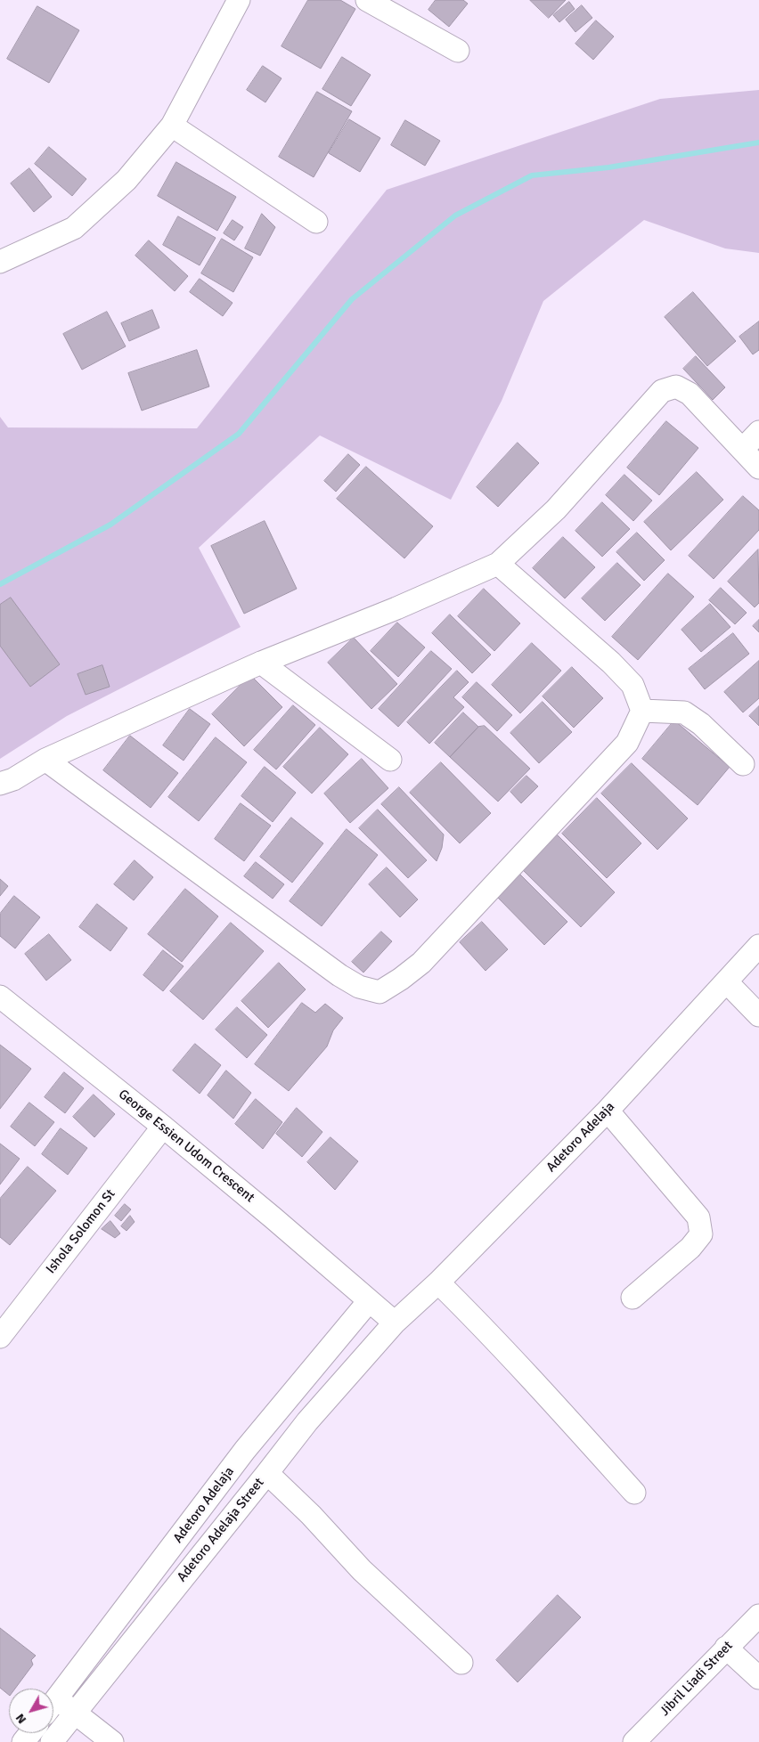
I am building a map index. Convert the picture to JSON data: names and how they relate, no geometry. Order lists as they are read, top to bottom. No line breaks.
{"streets":{"street":["Adetoro Adelaja","George Essien Udom Crescent","Ishola Solomon St","Adetoro Adelaja Street","Jibril Liadi Street"]},"crossings":[["Adetoro Adelaja","George Essien Udom Crescent"],["Adetoro Adelaja","Adetoro Adelaja Street"],["George Essien Udom Crescent","Ishola Solomon St"],["George Essien Udom Crescent","Adetoro Adelaja Street"]],"north":"bottom left"}
